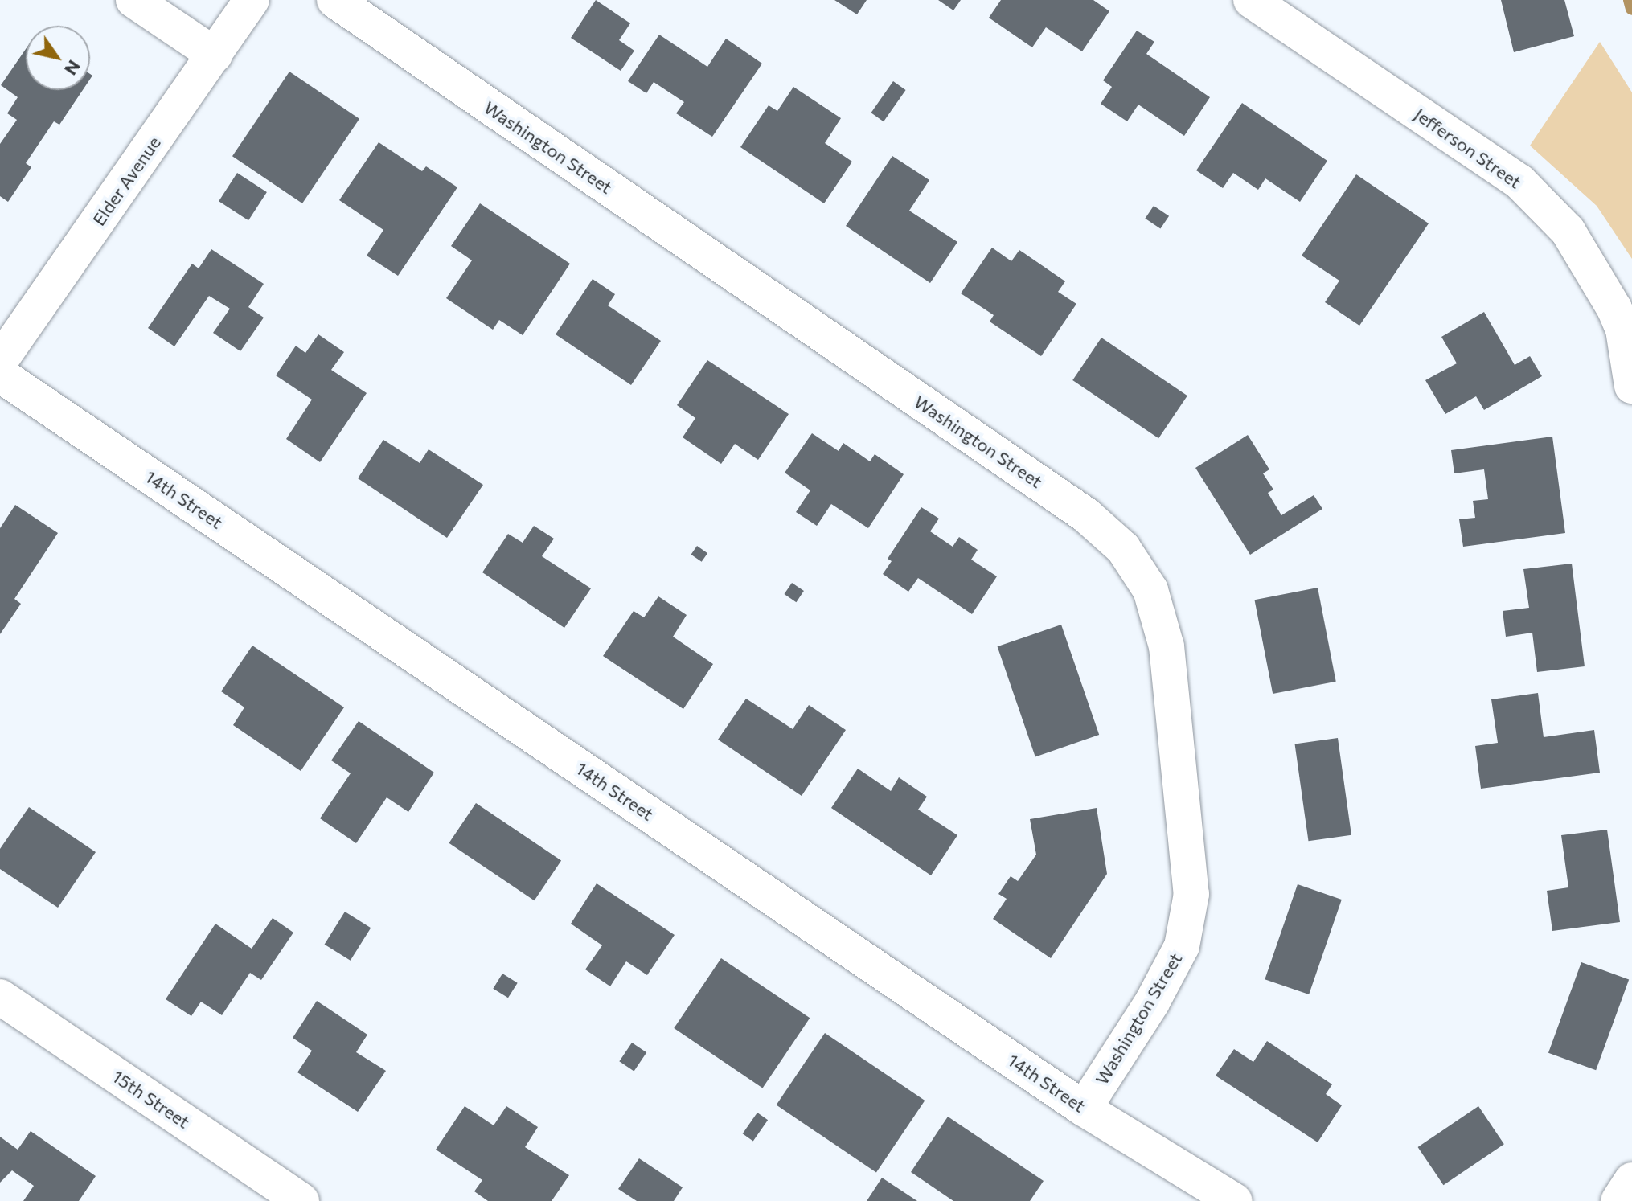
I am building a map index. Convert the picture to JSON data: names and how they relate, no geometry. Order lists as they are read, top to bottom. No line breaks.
{"streets":{"street":["Washington Street","Jefferson Street","Elder Avenue","14th Street","15th Street"]},"crossings":[["Washington Street","14th Street"]],"north":"bottom right"}
